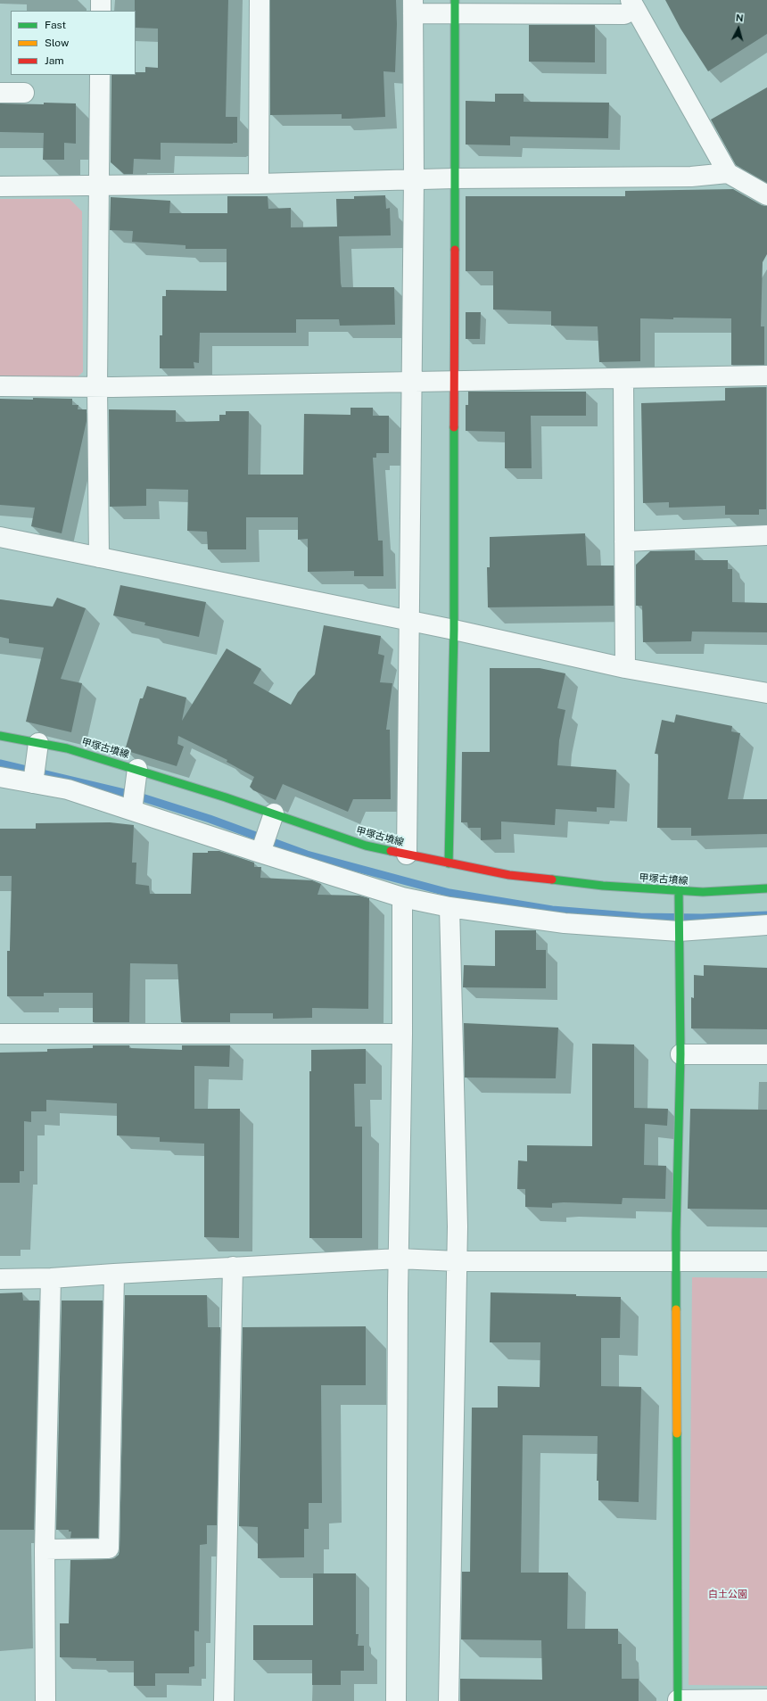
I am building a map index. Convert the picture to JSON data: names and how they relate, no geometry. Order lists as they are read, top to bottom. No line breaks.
{"streets":{"street":["甲塚古墳線"]},"parks":["白土公園"],"legend":["Fast","Slow","Jam"],"north":"top"}
